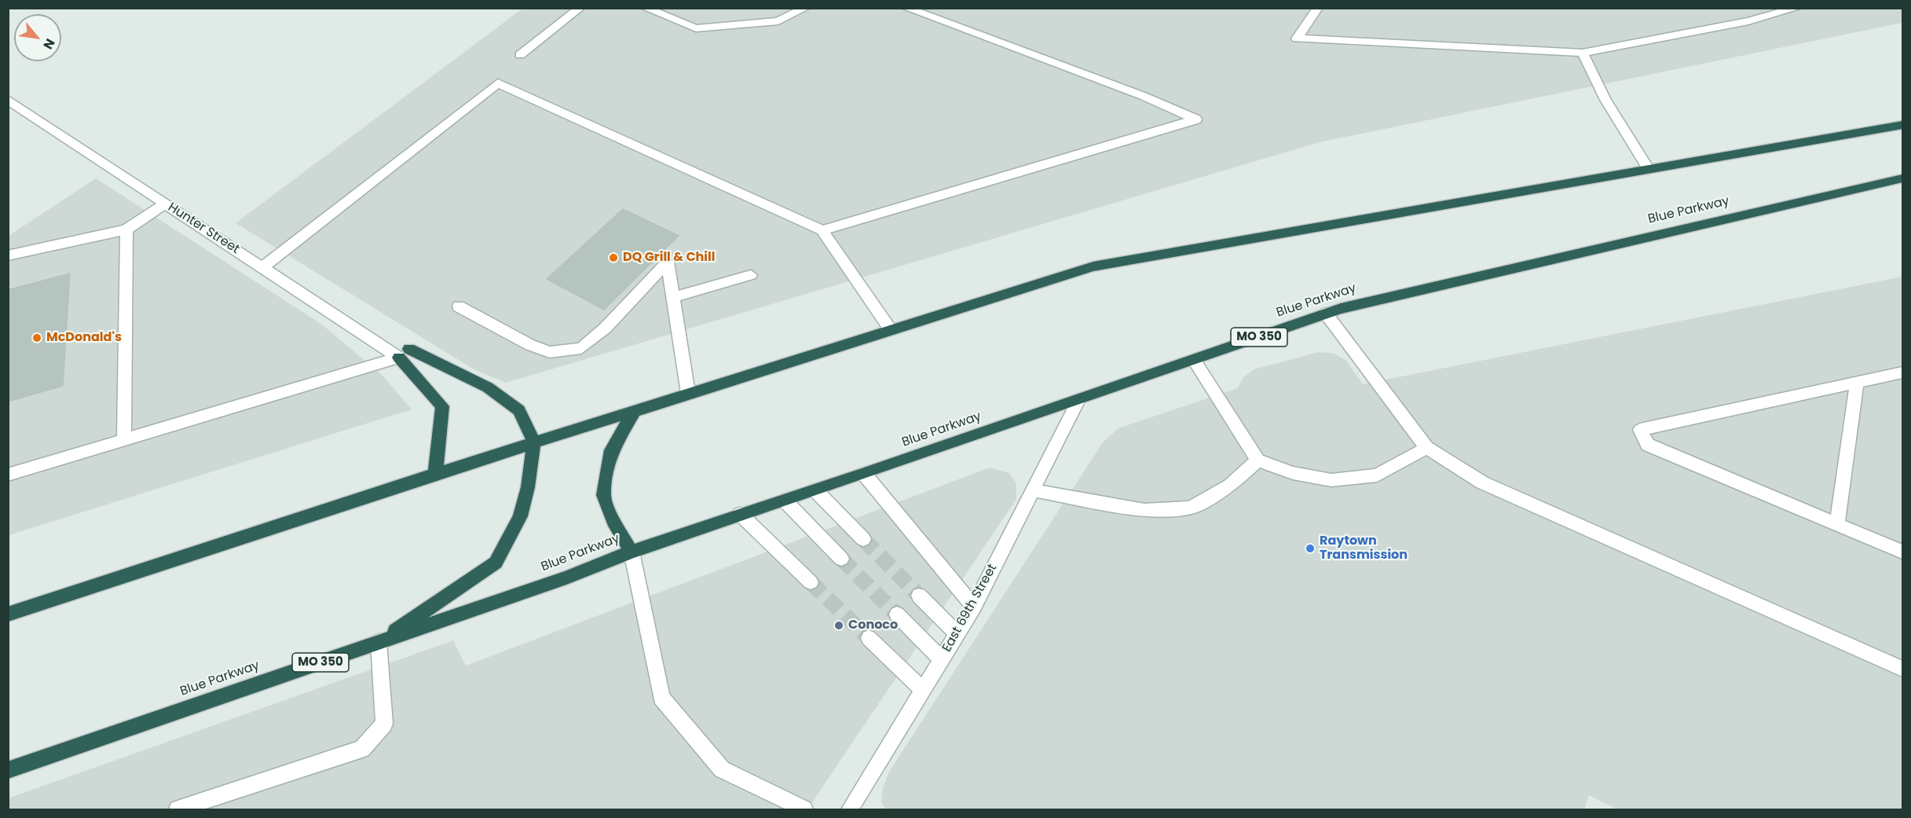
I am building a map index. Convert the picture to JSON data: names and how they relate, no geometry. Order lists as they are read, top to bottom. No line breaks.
{"streets":{"highway":["Blue Parkway","MO 350"],"street":["Hunter Street","East 69th Street"]},"crossings":[["Blue Parkway","East 69th Street"]],"places":["DQ Grill & Chill","McDonald's","Raytown Transmission","Conoco"],"north":"bottom right"}
